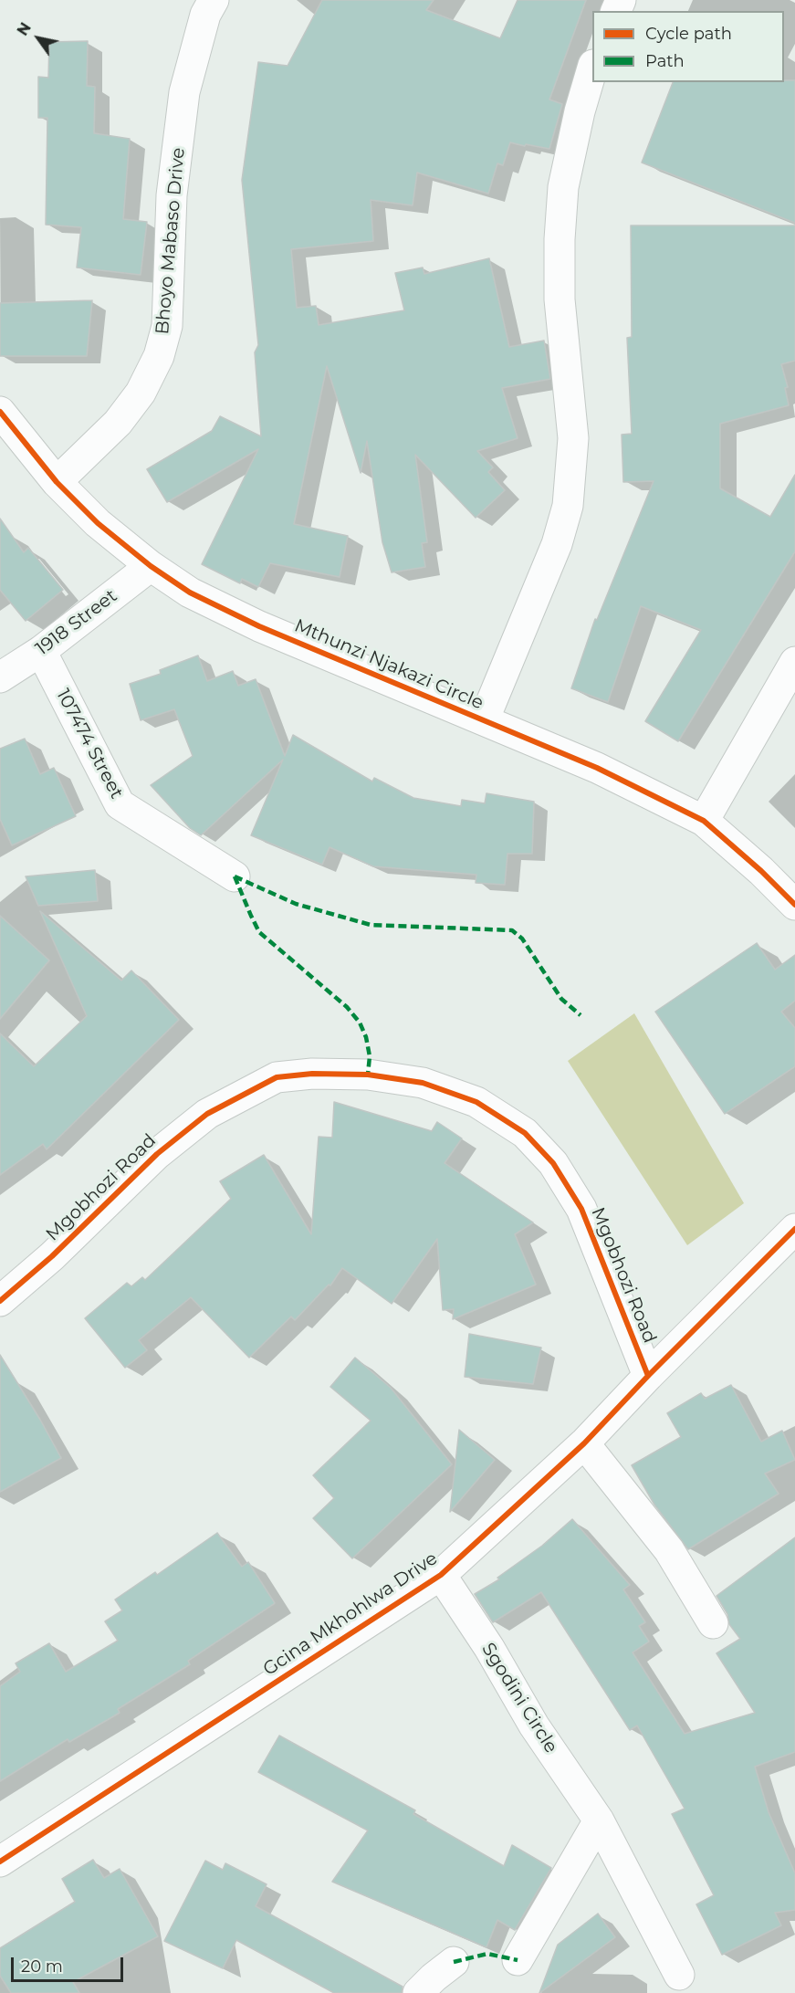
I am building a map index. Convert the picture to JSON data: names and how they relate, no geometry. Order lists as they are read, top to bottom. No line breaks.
{"streets":{"street":["Bhoyo Mabaso Drive","1918 Street","Mthunzi Njakazi Circle","107474 Street","Mgobhozi Road","Gcina Mkhohlwa Drive","Sgodini Circle"]},"crossings":[["Bhoyo Mabaso Drive","Mthunzi Njakazi Circle"],["1918 Street","Mthunzi Njakazi Circle"],["1918 Street","107474 Street"],["Mgobhozi Road","Gcina Mkhohlwa Drive"],["Gcina Mkhohlwa Drive","Sgodini Circle"]],"legend":["Cycle path","Path"],"scale_bar":"20 m","north":"top left"}
